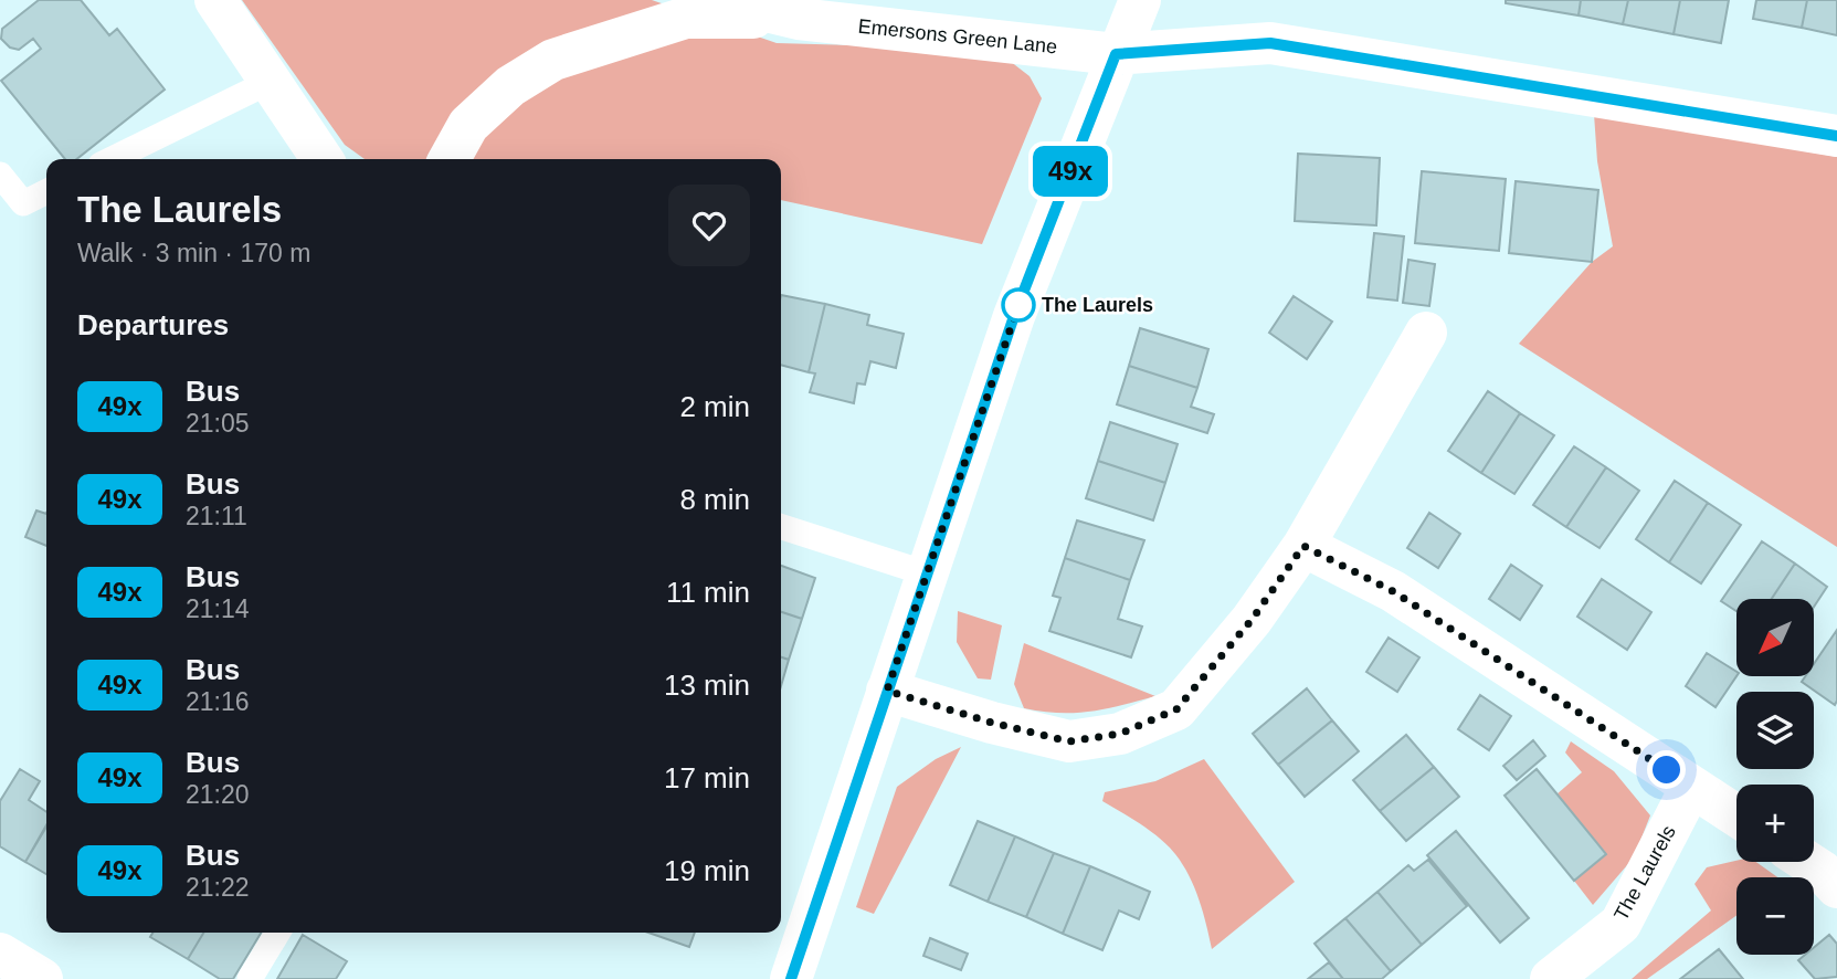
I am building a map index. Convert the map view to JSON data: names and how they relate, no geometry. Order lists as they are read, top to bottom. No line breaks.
{"streets":{"street":["Emersons Green Lane","The Laurels"]},"places":["The Laurels"],"lines":["bus line 49x"],"north":"bottom left","page":{"on_map":"49x","heading":[["The Laurels","Walk · 3 min · 170 m"],"Departures"],"list":[{"mark":"49x","name":"Bus","note":"21:05","value":"2 min"},{"mark":"49x","name":"Bus","note":"21:11","value":"8 min"},{"mark":"49x","name":"Bus","note":"21:14","value":"11 min"},{"mark":"49x","name":"Bus","note":"21:16","value":"13 min"},{"mark":"49x","name":"Bus","note":"21:20","value":"17 min"},{"mark":"49x","name":"Bus","note":"21:22","value":"19 min"}],"map_buttons":["+","−"]}}
